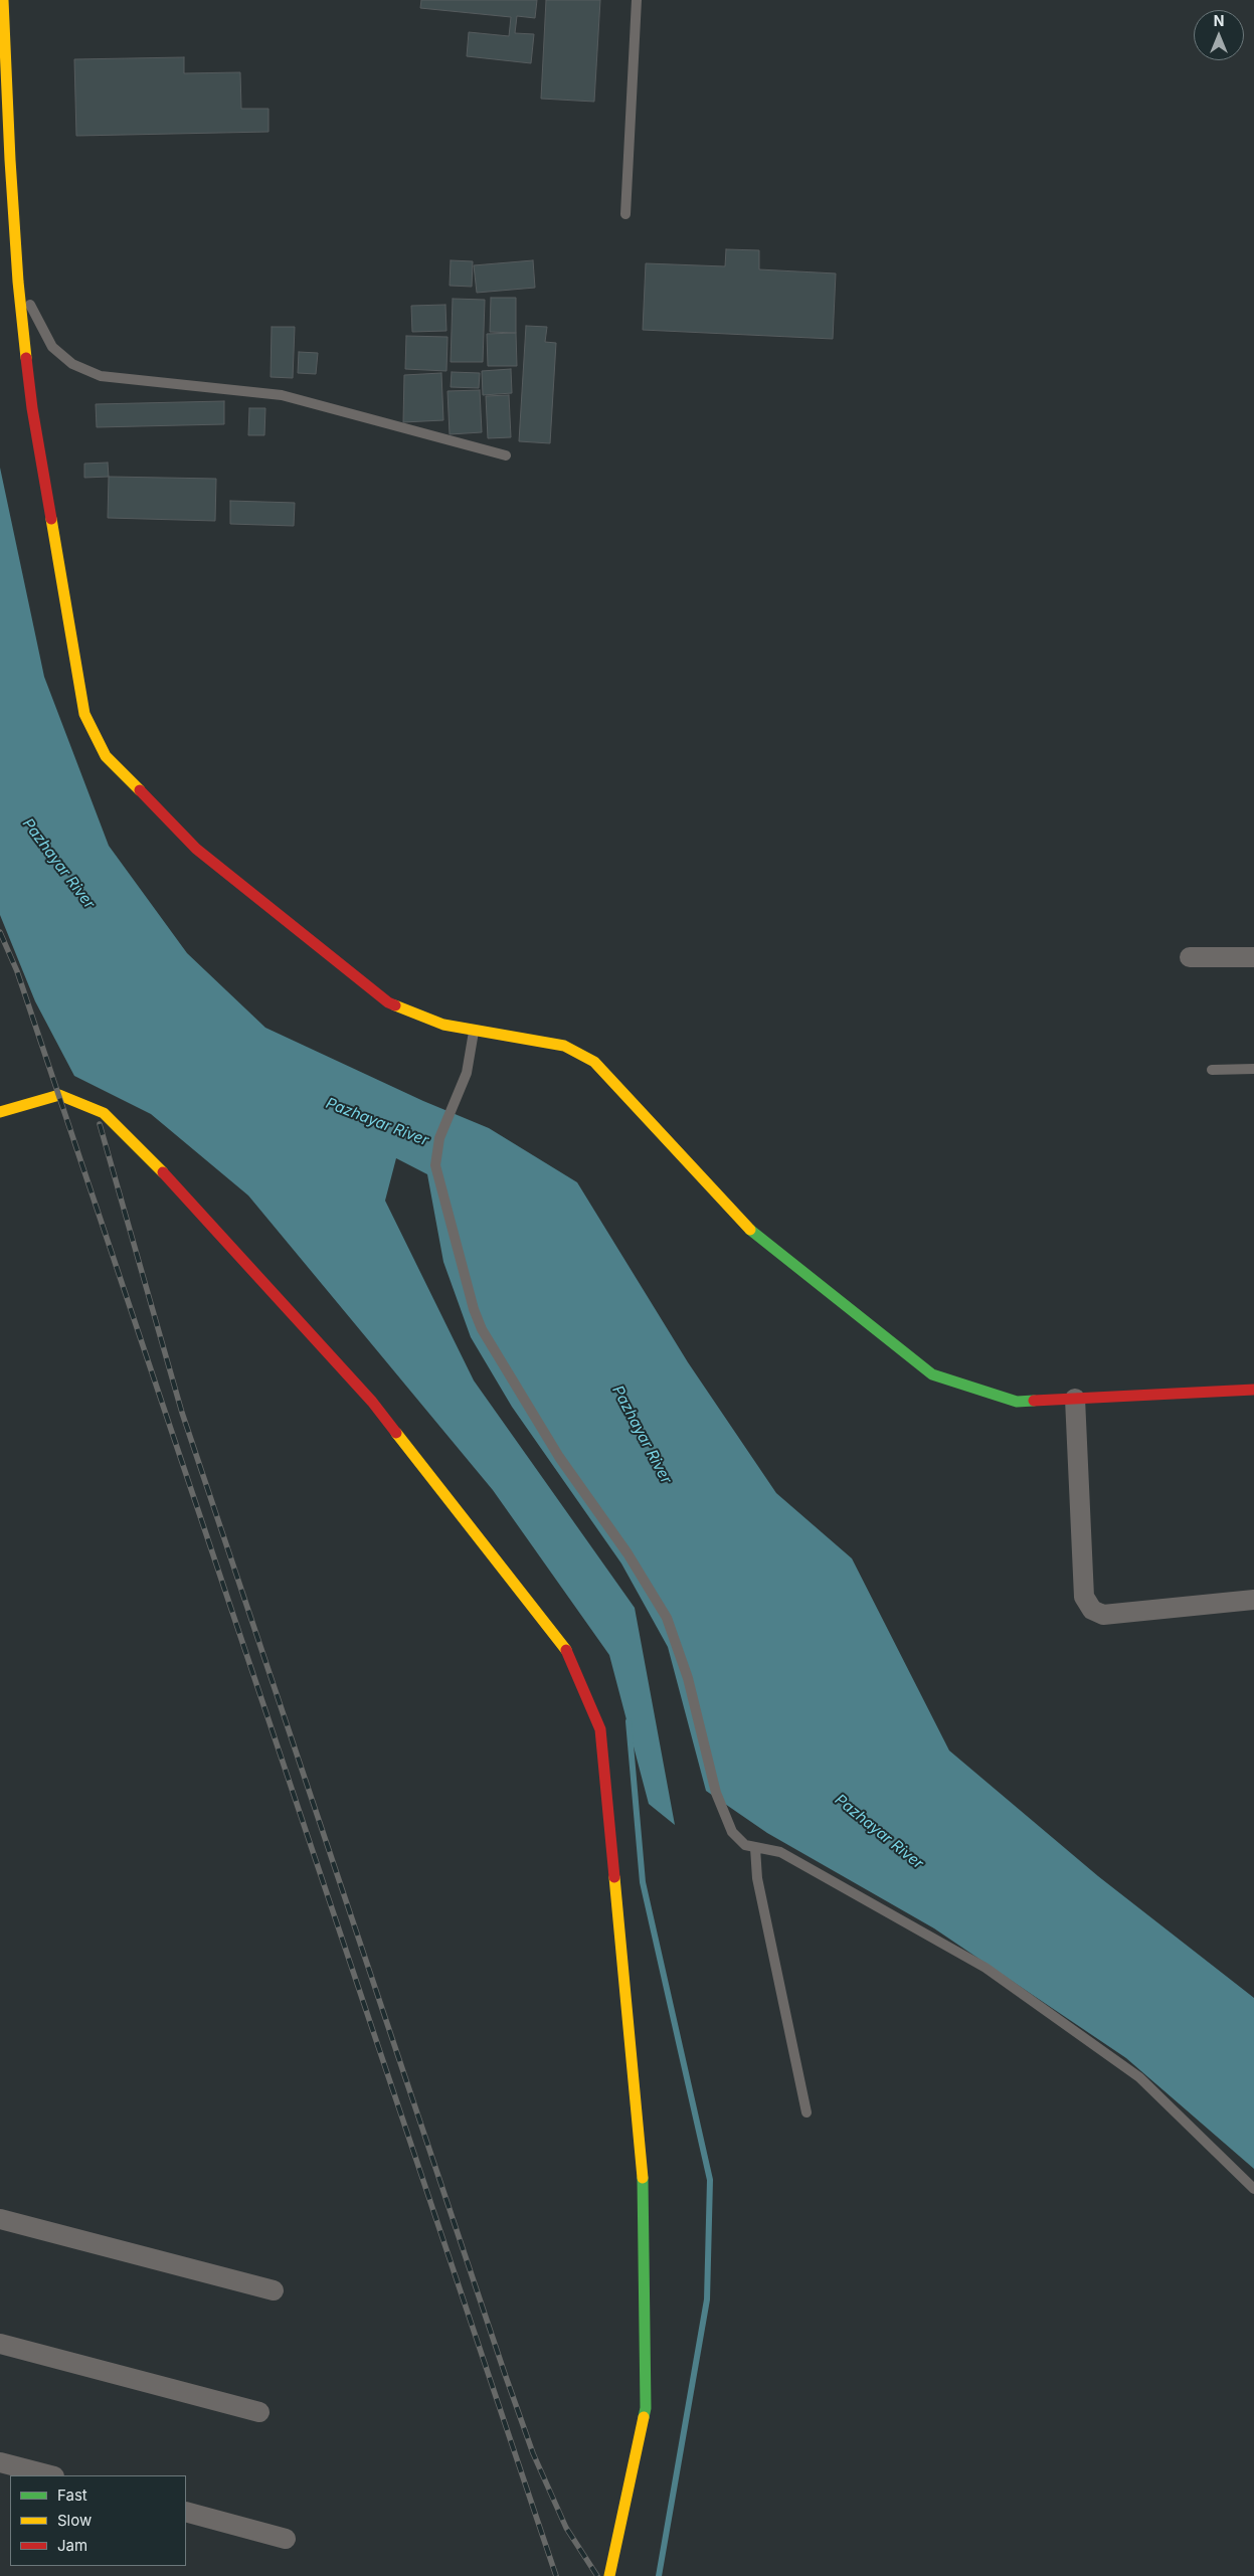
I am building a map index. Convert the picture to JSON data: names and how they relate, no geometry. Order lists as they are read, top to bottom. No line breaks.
{"water":["Pazhayar River"],"legend":["Fast","Slow","Jam"],"north":"top"}
